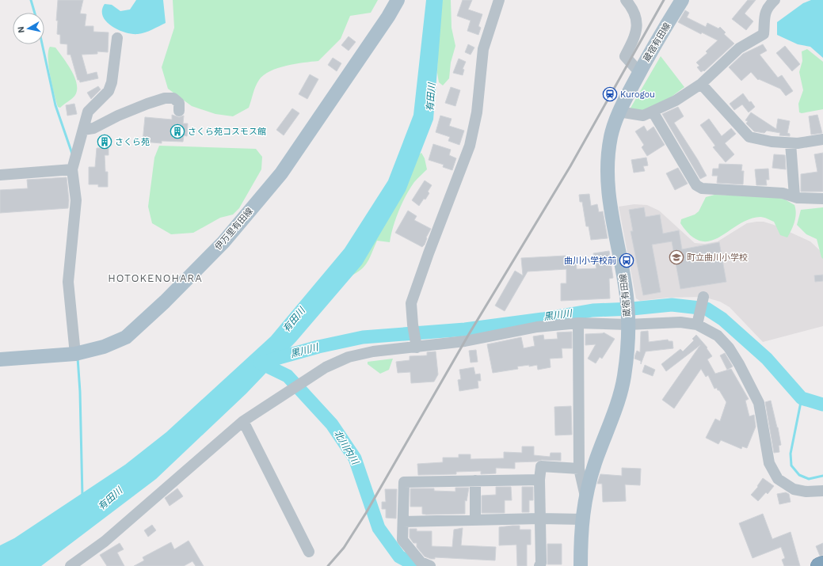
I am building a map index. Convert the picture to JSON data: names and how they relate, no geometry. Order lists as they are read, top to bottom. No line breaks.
{"streets":{"main road":["蔵宿有田線","伊万里有田線"]},"districts":["HOTOKENOHARA"],"water":["有田川","黒川川","北川内川"],"places":{"station":["Kurogou"],"building":["さくら苑コスモス館","さくら苑"],"school or university":["町立曲川小学校"],"bus stop":["曲川小学校前"]},"north":"left"}
